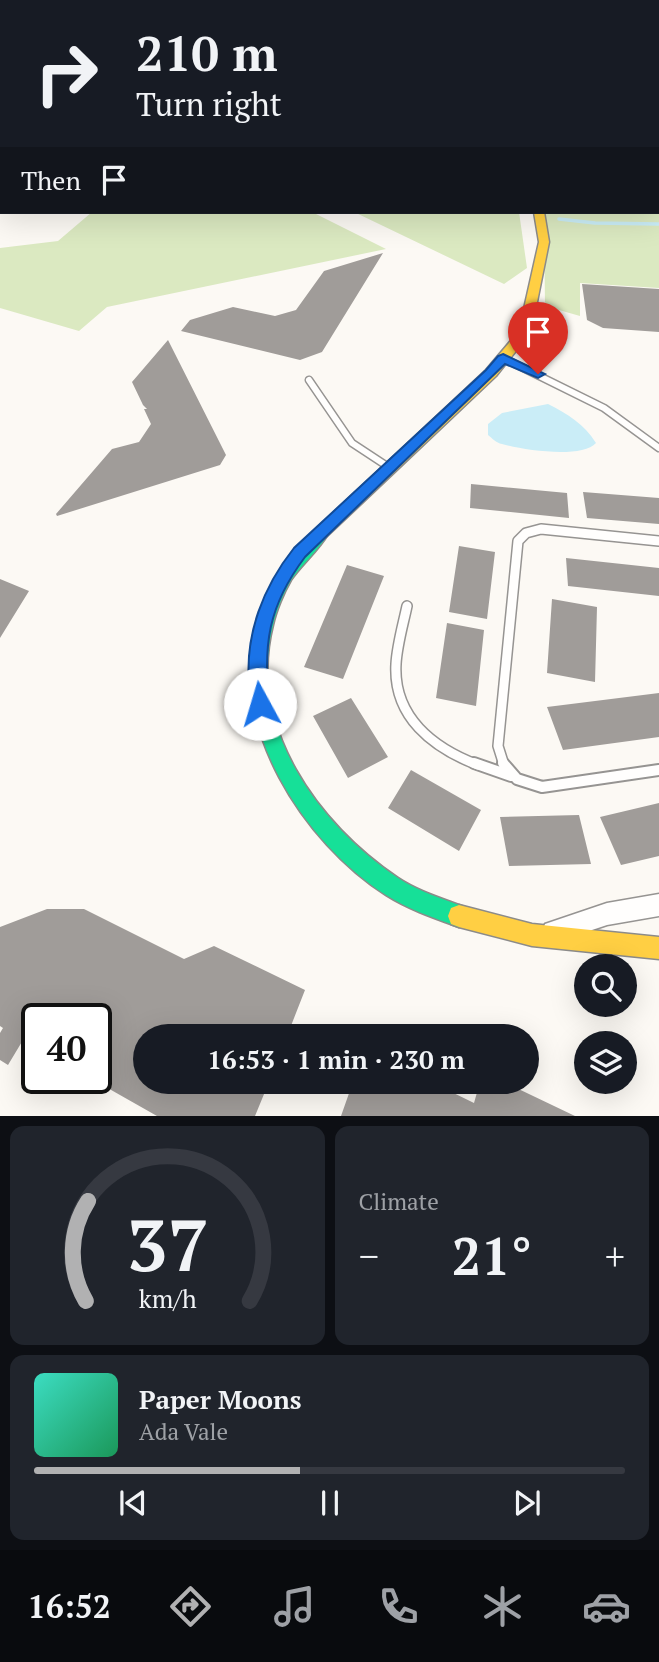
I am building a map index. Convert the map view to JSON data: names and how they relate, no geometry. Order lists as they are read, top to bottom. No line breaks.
{"page":{"turn":["210 m","Turn right"],"then":"Then","limit":"40","trip":"16:53 · 1 min · 230 m","tile":"Climate","heat":["−","21°","+"],"song":["Paper Moons","Ada Vale"],"tabs":"16:52","gauge":["37","km/h"]}}
